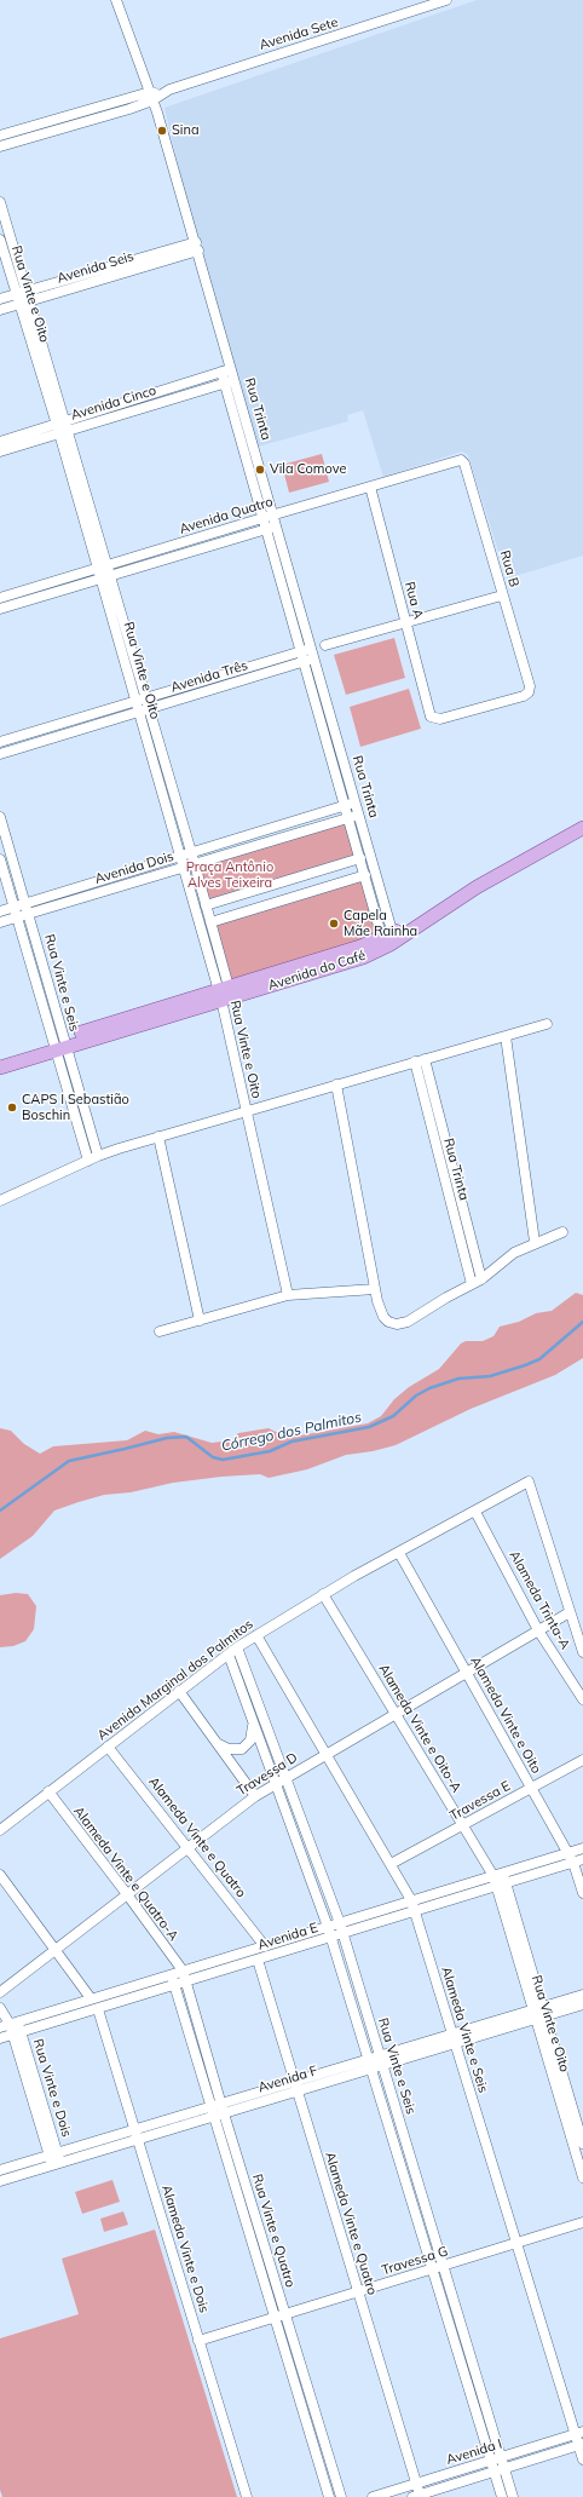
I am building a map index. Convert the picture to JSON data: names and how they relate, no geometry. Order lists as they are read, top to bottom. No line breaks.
{"streets":{"main road":["Avenida do Café"],"street":["Avenida Sete","Avenida Seis","Rua Vinte e Oito","Avenida Cinco","Rua Trinta","Avenida Quatro","Rua B","Rua A","Avenida Três","Avenida Dois","Rua Vinte e Seis","Alameda Trinta-A","Avenida Marginal dos Palmitos","Alameda Vinte e Oito","Alameda Vinte e Oito-A","Travessa D","Travessa E","Alameda Vinte e Quatro","Alameda Vinte e Quatro-A","Avenida E","Alameda Vinte e Seis","Avenida F","Rua Vinte e Dois","Rua Vinte e Quatro","Alameda Vinte e Dois","Travessa G","Avenida I"]},"crossings":[["Avenida Sete","Rua Trinta"],["Avenida Seis","Rua Vinte e Oito"],["Avenida Seis","Rua Trinta"],["Rua Vinte e Oito","Avenida Cinco"],["Rua Vinte e Oito","Avenida Quatro"],["Rua Vinte e Oito","Avenida Três"],["Rua Vinte e Oito","Avenida Dois"],["Rua Vinte e Oito","Avenida do Café"],["Rua Vinte e Oito","Alameda Vinte e Oito-A"],["Rua Vinte e Oito","Avenida E"],["Rua Vinte e Oito","Avenida F"],["Avenida Cinco","Rua Trinta"],["Rua Trinta","Avenida Quatro"],["Rua Trinta","Avenida Três"],["Rua Trinta","Avenida Dois"],["Rua Trinta","Avenida do Café"],["Avenida Quatro","Rua B"],["Avenida Quatro","Rua A"],["Rua B","Rua A"],["Avenida Dois","Rua Vinte e Seis"],["Avenida do Café","Rua Vinte e Seis"],["Rua Vinte e Seis","Avenida Marginal dos Palmitos"],["Rua Vinte e Seis","Travessa D"],["Rua Vinte e Seis","Avenida E"],["Rua Vinte e Seis","Avenida F"],["Rua Vinte e Seis","Travessa G"],["Rua Vinte e Seis","Avenida I"],["Alameda Trinta-A","Avenida Marginal dos Palmitos"],["Alameda Trinta-A","Travessa D"],["Avenida Marginal dos Palmitos","Alameda Vinte e Oito"],["Avenida Marginal dos Palmitos","Alameda Vinte e Oito-A"],["Avenida Marginal dos Palmitos","Travessa D"],["Avenida Marginal dos Palmitos","Alameda Vinte e Quatro"],["Avenida Marginal dos Palmitos","Alameda Vinte e Quatro-A"],["Avenida Marginal dos Palmitos","Alameda Vinte e Seis"],["Alameda Vinte e Oito","Travessa D"],["Alameda Vinte e Oito","Travessa E"],["Alameda Vinte e Oito","Avenida E"],["Alameda Vinte e Oito-A","Travessa D"],["Alameda Vinte e Oito-A","Travessa E"],["Alameda Vinte e Oito-A","Avenida E"],["Travessa D","Alameda Vinte e Quatro"],["Travessa D","Alameda Vinte e Quatro-A"],["Travessa D","Alameda Vinte e Seis"],["Travessa E","Alameda Vinte e Seis"],["Alameda Vinte e Quatro","Avenida E"],["Alameda Vinte e Quatro","Avenida F"],["Alameda Vinte e Quatro","Travessa G"],["Alameda Vinte e Quatro","Avenida I"],["Alameda Vinte e Quatro-A","Avenida E"],["Alameda Vinte e Quatro-A","Rua Vinte e Quatro"],["Avenida E","Alameda Vinte e Seis"],["Avenida E","Rua Vinte e Dois"],["Avenida E","Rua Vinte e Quatro"],["Avenida E","Alameda Vinte e Dois"],["Alameda Vinte e Seis","Avenida F"],["Alameda Vinte e Seis","Travessa G"],["Alameda Vinte e Seis","Avenida I"],["Avenida F","Rua Vinte e Dois"],["Avenida F","Rua Vinte e Quatro"],["Avenida F","Alameda Vinte e Dois"],["Rua Vinte e Quatro","Travessa G"],["Alameda Vinte e Dois","Travessa G"]],"water":["Córrego dos Palmitos"],"parks":["Praça Antônio Alves Teixeira"],"places":["Sina","Vila Comove","Capela Mãe Rainha","CAPS I Sebastião Boschin"]}
